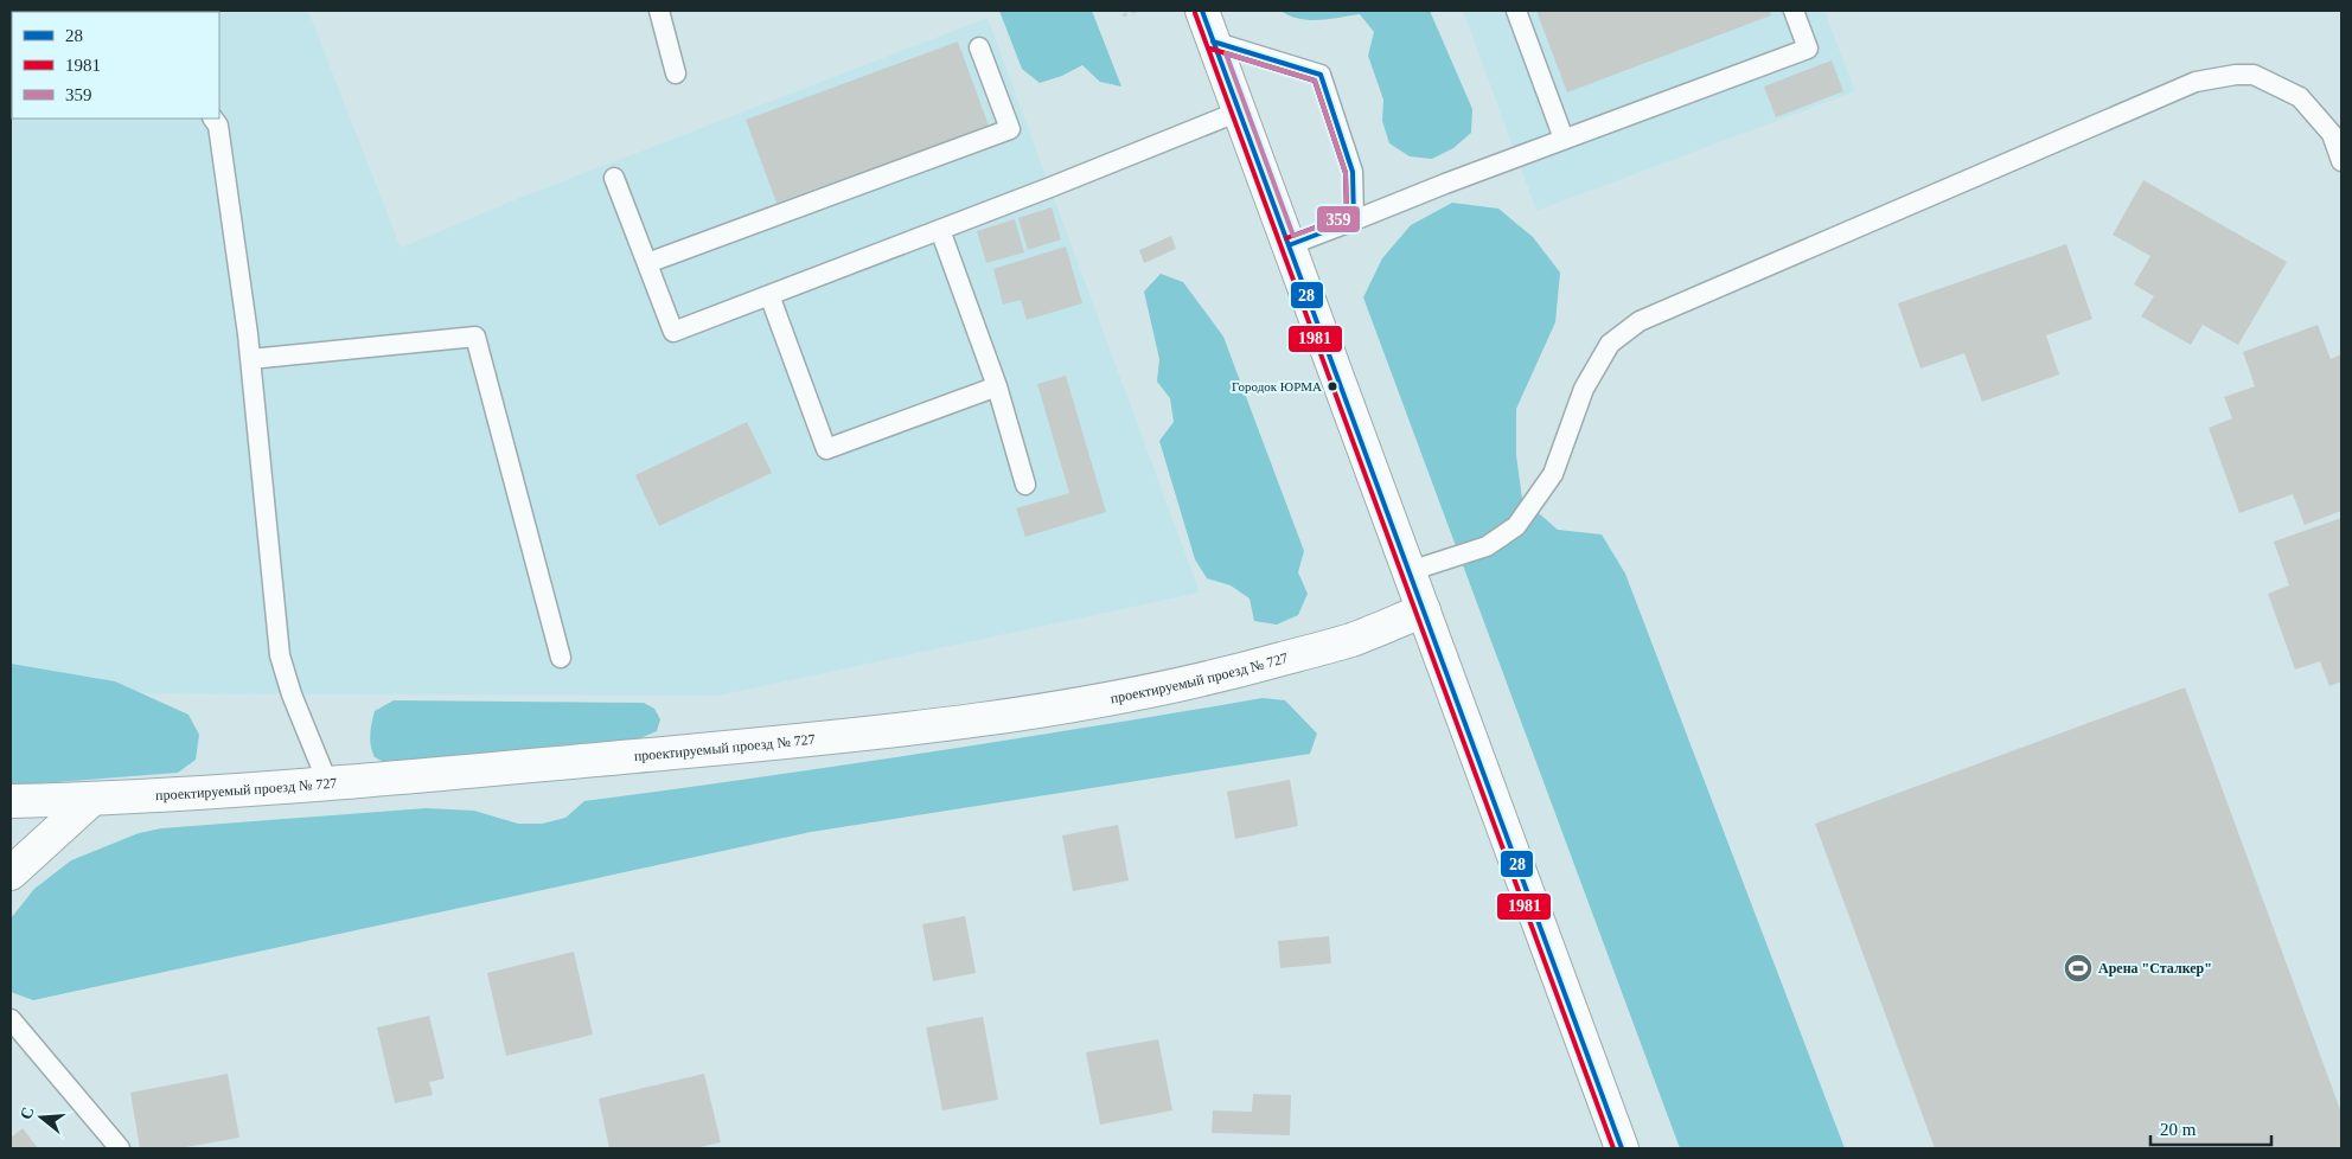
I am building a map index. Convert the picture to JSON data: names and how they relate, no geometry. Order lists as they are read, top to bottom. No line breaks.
{"streets":{"street":["проектируемый проезд № 727"]},"places":{"other":["Городок ЮРМА"],"sports":["Арена \"Сталкер\""]},"lines":["transit line 28","transit line 1981","transit line 359"],"legend":["28","1981","359"],"scale_bar":"20 m","north":"left"}
